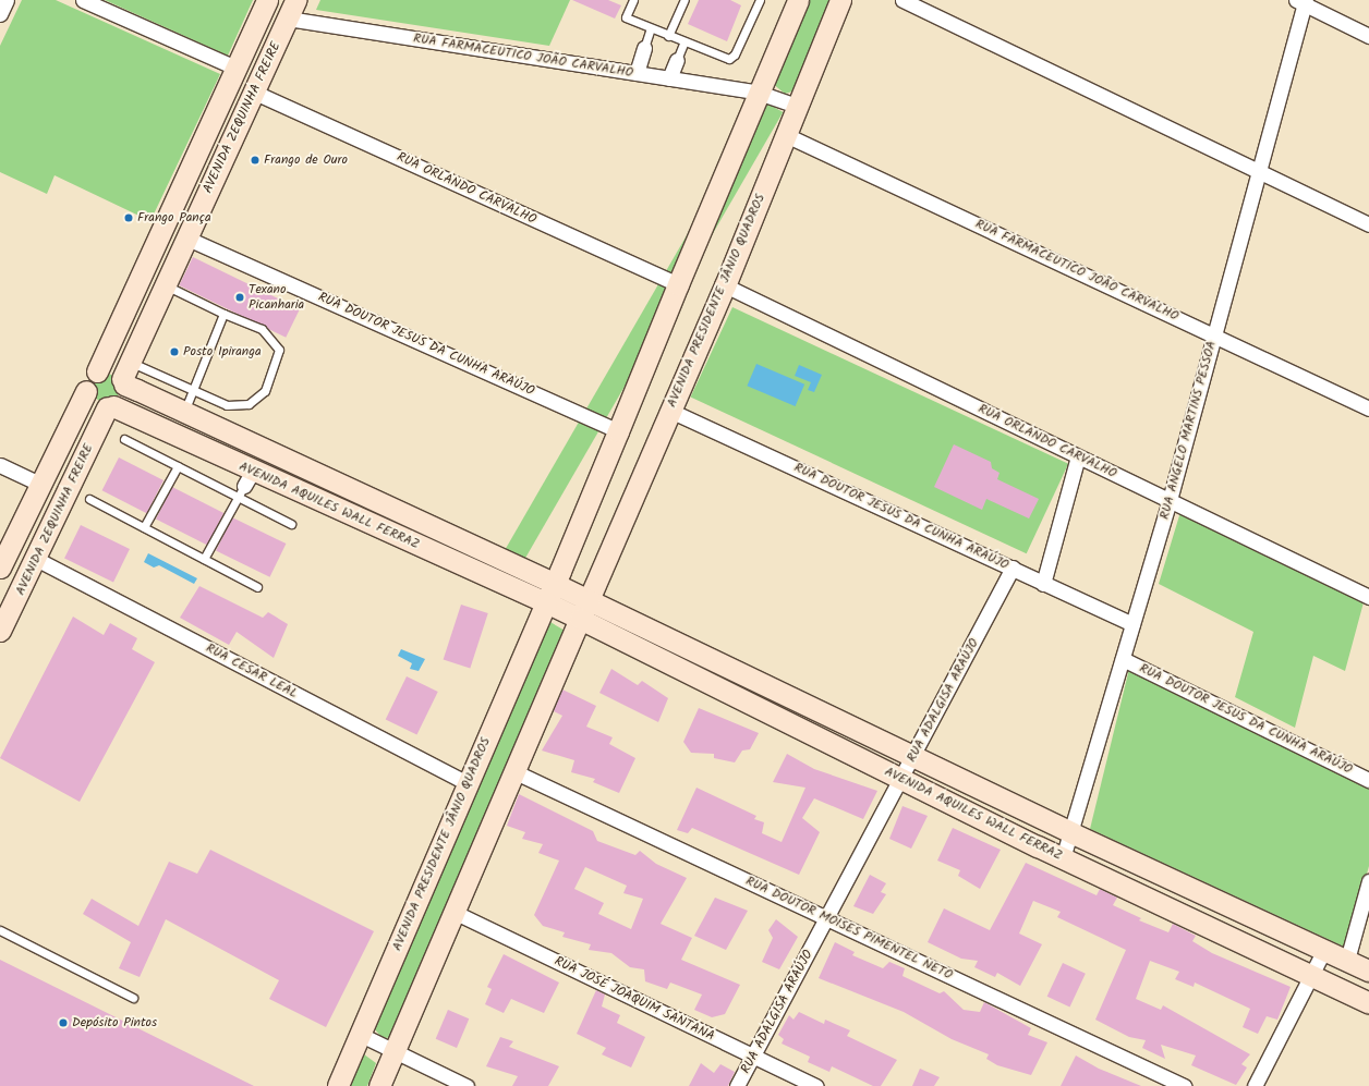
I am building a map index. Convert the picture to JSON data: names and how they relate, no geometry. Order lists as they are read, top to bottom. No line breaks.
{"streets":{"main road":["AVENIDA ZEQUINHA FREIRE","AVENIDA PRESIDENTE JÂNIO QUADROS","AVENIDA AQUILES WALL FERRAZ"],"street":["RUA FARMACEUTICO JOÃO CARVALHO","RUA ORLANDO CARVALHO","RUA DOUTOR JESUS DA CUNHA ARAÚJO","RUA ANGELO MARTINS PESSOA","RUA CESAR LEAL","RUA ADALGISA ARAÚJO","RUA DOUTOR MOISES PIMENTEL NETO","RUA JOSÉ JOAQUIM SANTANA"]},"crossings":[["RUA FARMACEUTICO JOÃO CARVALHO","AVENIDA ZEQUINHA FREIRE"],["RUA FARMACEUTICO JOÃO CARVALHO","AVENIDA PRESIDENTE JÂNIO QUADROS"],["RUA FARMACEUTICO JOÃO CARVALHO","RUA ANGELO MARTINS PESSOA"],["AVENIDA ZEQUINHA FREIRE","RUA ORLANDO CARVALHO"],["AVENIDA ZEQUINHA FREIRE","RUA DOUTOR JESUS DA CUNHA ARAÚJO"],["AVENIDA ZEQUINHA FREIRE","AVENIDA AQUILES WALL FERRAZ"],["AVENIDA ZEQUINHA FREIRE","RUA CESAR LEAL"],["RUA ORLANDO CARVALHO","AVENIDA PRESIDENTE JÂNIO QUADROS"],["RUA ORLANDO CARVALHO","RUA ANGELO MARTINS PESSOA"],["AVENIDA PRESIDENTE JÂNIO QUADROS","RUA DOUTOR JESUS DA CUNHA ARAÚJO"],["AVENIDA PRESIDENTE JÂNIO QUADROS","AVENIDA AQUILES WALL FERRAZ"],["AVENIDA PRESIDENTE JÂNIO QUADROS","RUA CESAR LEAL"],["AVENIDA PRESIDENTE JÂNIO QUADROS","RUA DOUTOR MOISES PIMENTEL NETO"],["AVENIDA PRESIDENTE JÂNIO QUADROS","RUA JOSÉ JOAQUIM SANTANA"],["RUA DOUTOR JESUS DA CUNHA ARAÚJO","RUA ANGELO MARTINS PESSOA"],["RUA DOUTOR JESUS DA CUNHA ARAÚJO","RUA ADALGISA ARAÚJO"],["RUA ANGELO MARTINS PESSOA","AVENIDA AQUILES WALL FERRAZ"],["AVENIDA AQUILES WALL FERRAZ","RUA ADALGISA ARAÚJO"],["RUA ADALGISA ARAÚJO","RUA DOUTOR MOISES PIMENTEL NETO"],["RUA ADALGISA ARAÚJO","RUA JOSÉ JOAQUIM SANTANA"]],"places":["Frango de Ouro","Frango Pança","Texano Picanharia","Posto Ipiranga","Depósito Pintos"]}
